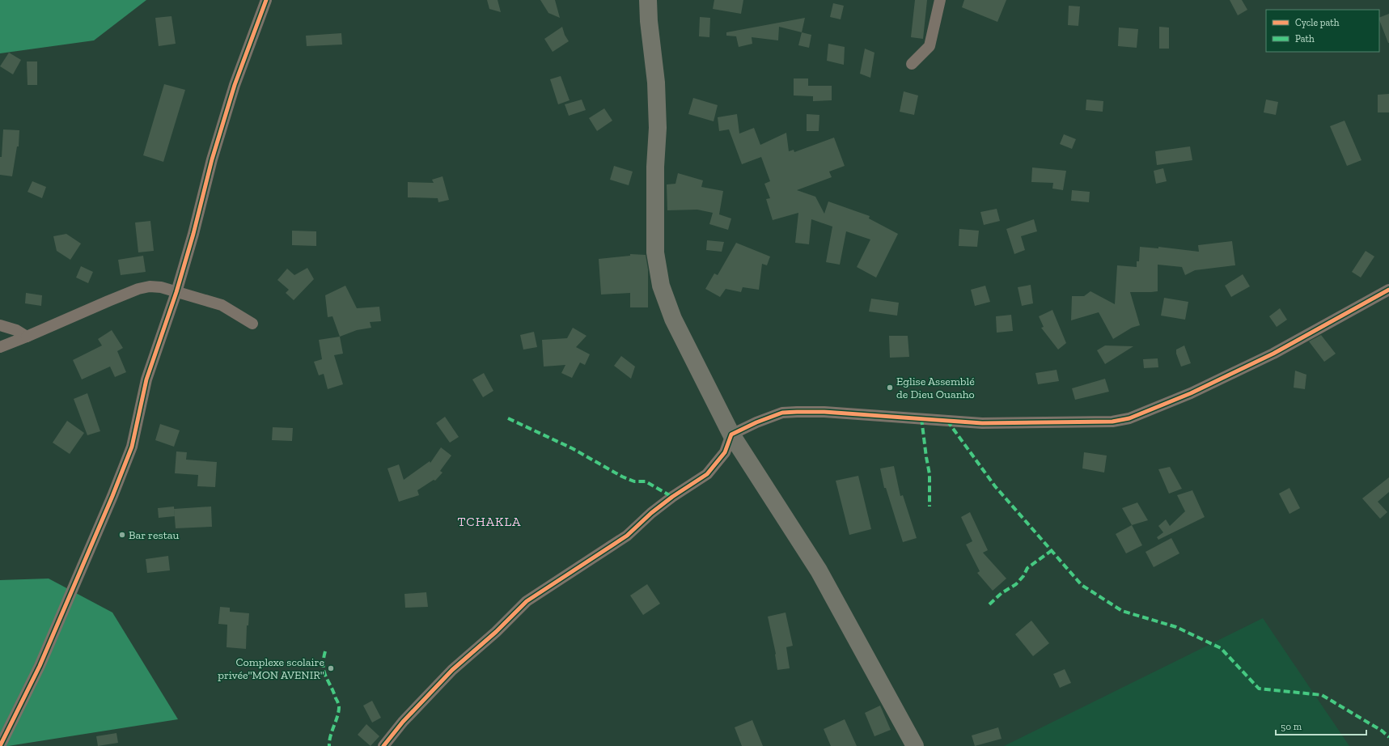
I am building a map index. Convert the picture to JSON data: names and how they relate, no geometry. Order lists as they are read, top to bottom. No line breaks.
{"districts":["TCHAKLA"],"places":["Eglise Assemblé de Dieu Ouanho","Bar restau","Complexe scolaire privée\"MON AVENIR\""],"legend":["Cycle path","Path"],"scale_bar":"50 m"}
